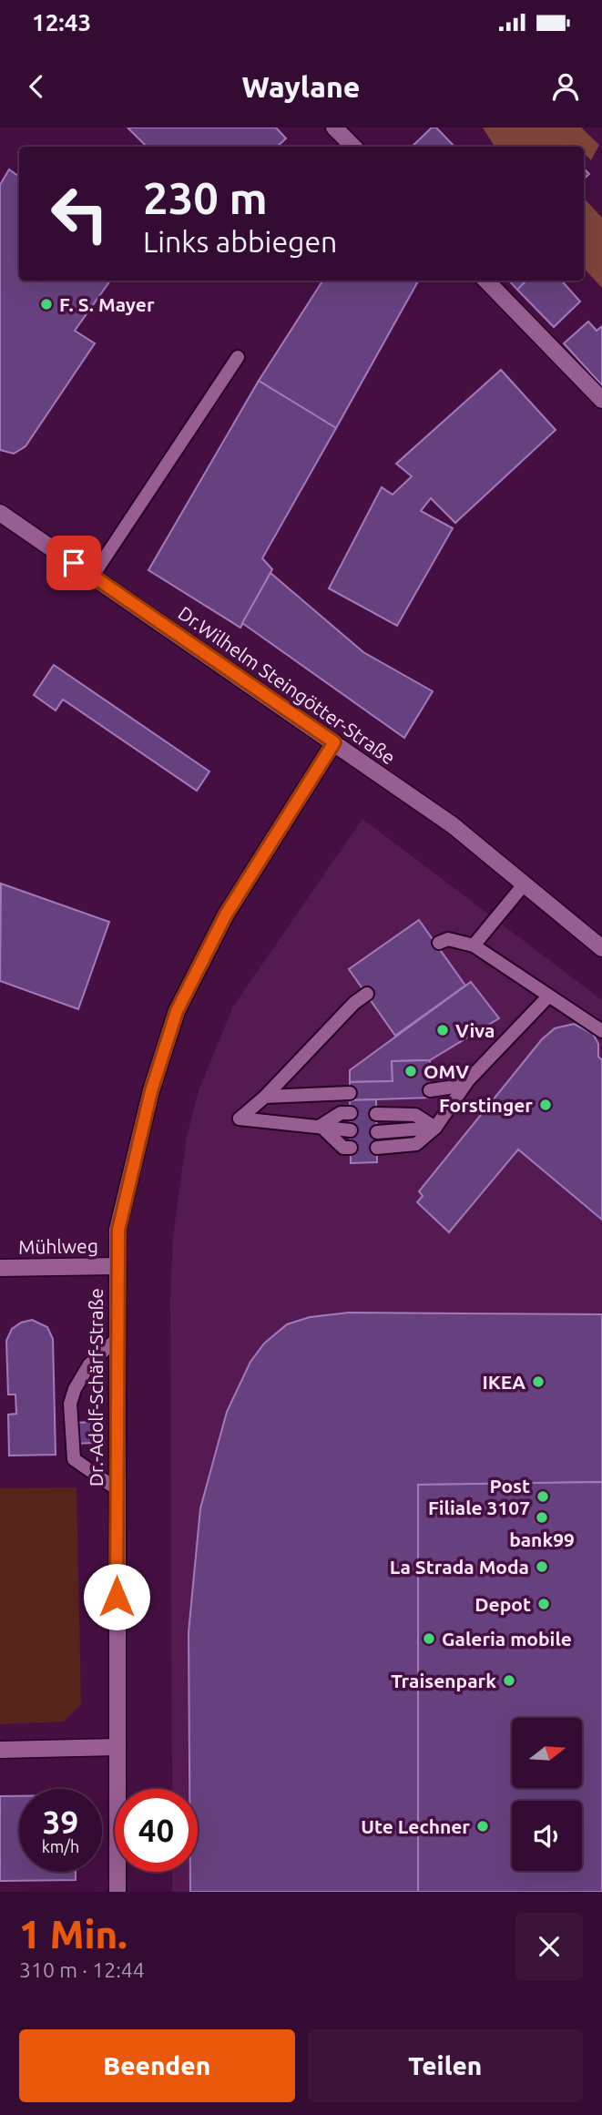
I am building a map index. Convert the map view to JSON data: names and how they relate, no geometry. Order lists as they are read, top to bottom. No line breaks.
{"streets":{"street":["Dr.Wilhelm Steingötter-Straße","Mühlweg","Dr.-Adolf-Schärf-Straße"]},"crossings":[["Dr.Wilhelm Steingötter-Straße","Dr.-Adolf-Schärf-Straße"],["Mühlweg","Dr.-Adolf-Schärf-Straße"]],"places":["F. S. Mayer","Viva","OMV","Forstinger","IKEA","Post Filiale 3107","bank99","La Strada Moda","Depot","Galeria mobile","Traisenpark","Ute Lechner"],"north":"right","page":{"status":"12:43","header":"Waylane","turn":["230 m","Links abbiegen"],"speed":"39 km/h","limit":"40","heading":["1 Min.","310 m · 12:44"],"buttons":["Beenden","Teilen"]}}
